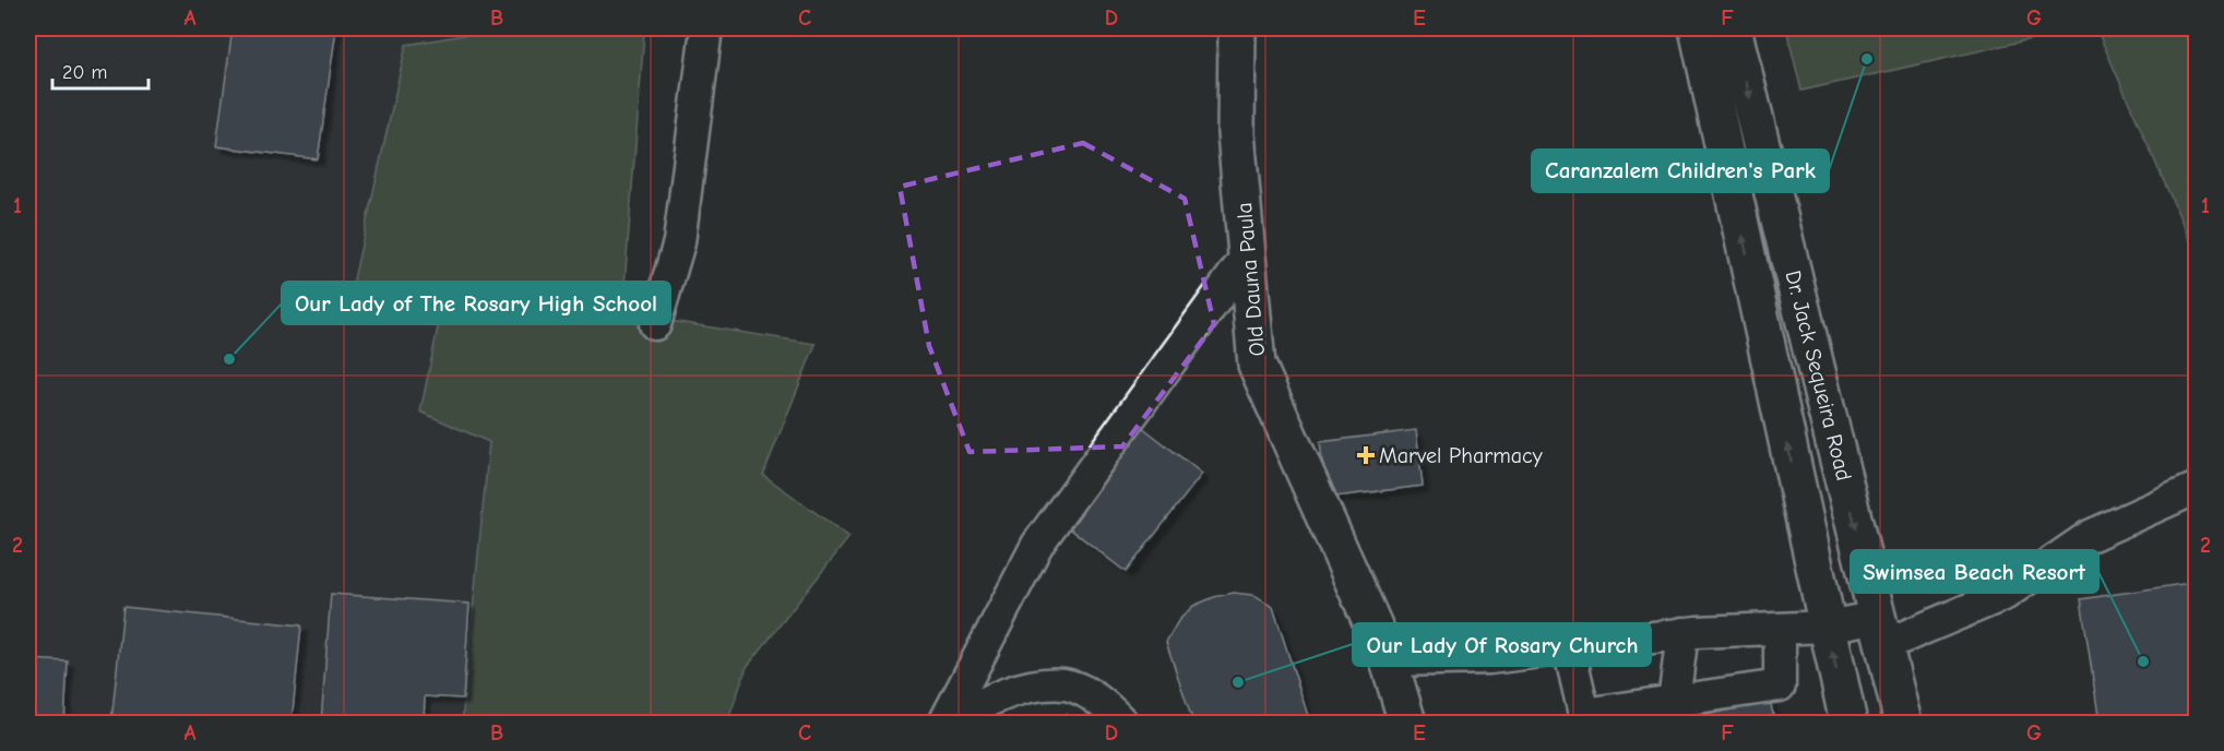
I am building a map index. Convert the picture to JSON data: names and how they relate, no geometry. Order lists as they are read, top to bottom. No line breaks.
{"streets":{"main road":["Old Dauna Paula","Dr. Jack Sequeira Road"]},"places":{"other":["Caranzalem Children's Park","Our Lady of The Rosary High School","Swimsea Beach Resort","Our Lady Of Rosary Church"],"health":["Marvel Pharmacy"]},"scale_bar":"20 m","grid":{"columns":["A","B","C","D","E","F","G"],"rows":["1","2"]}}
